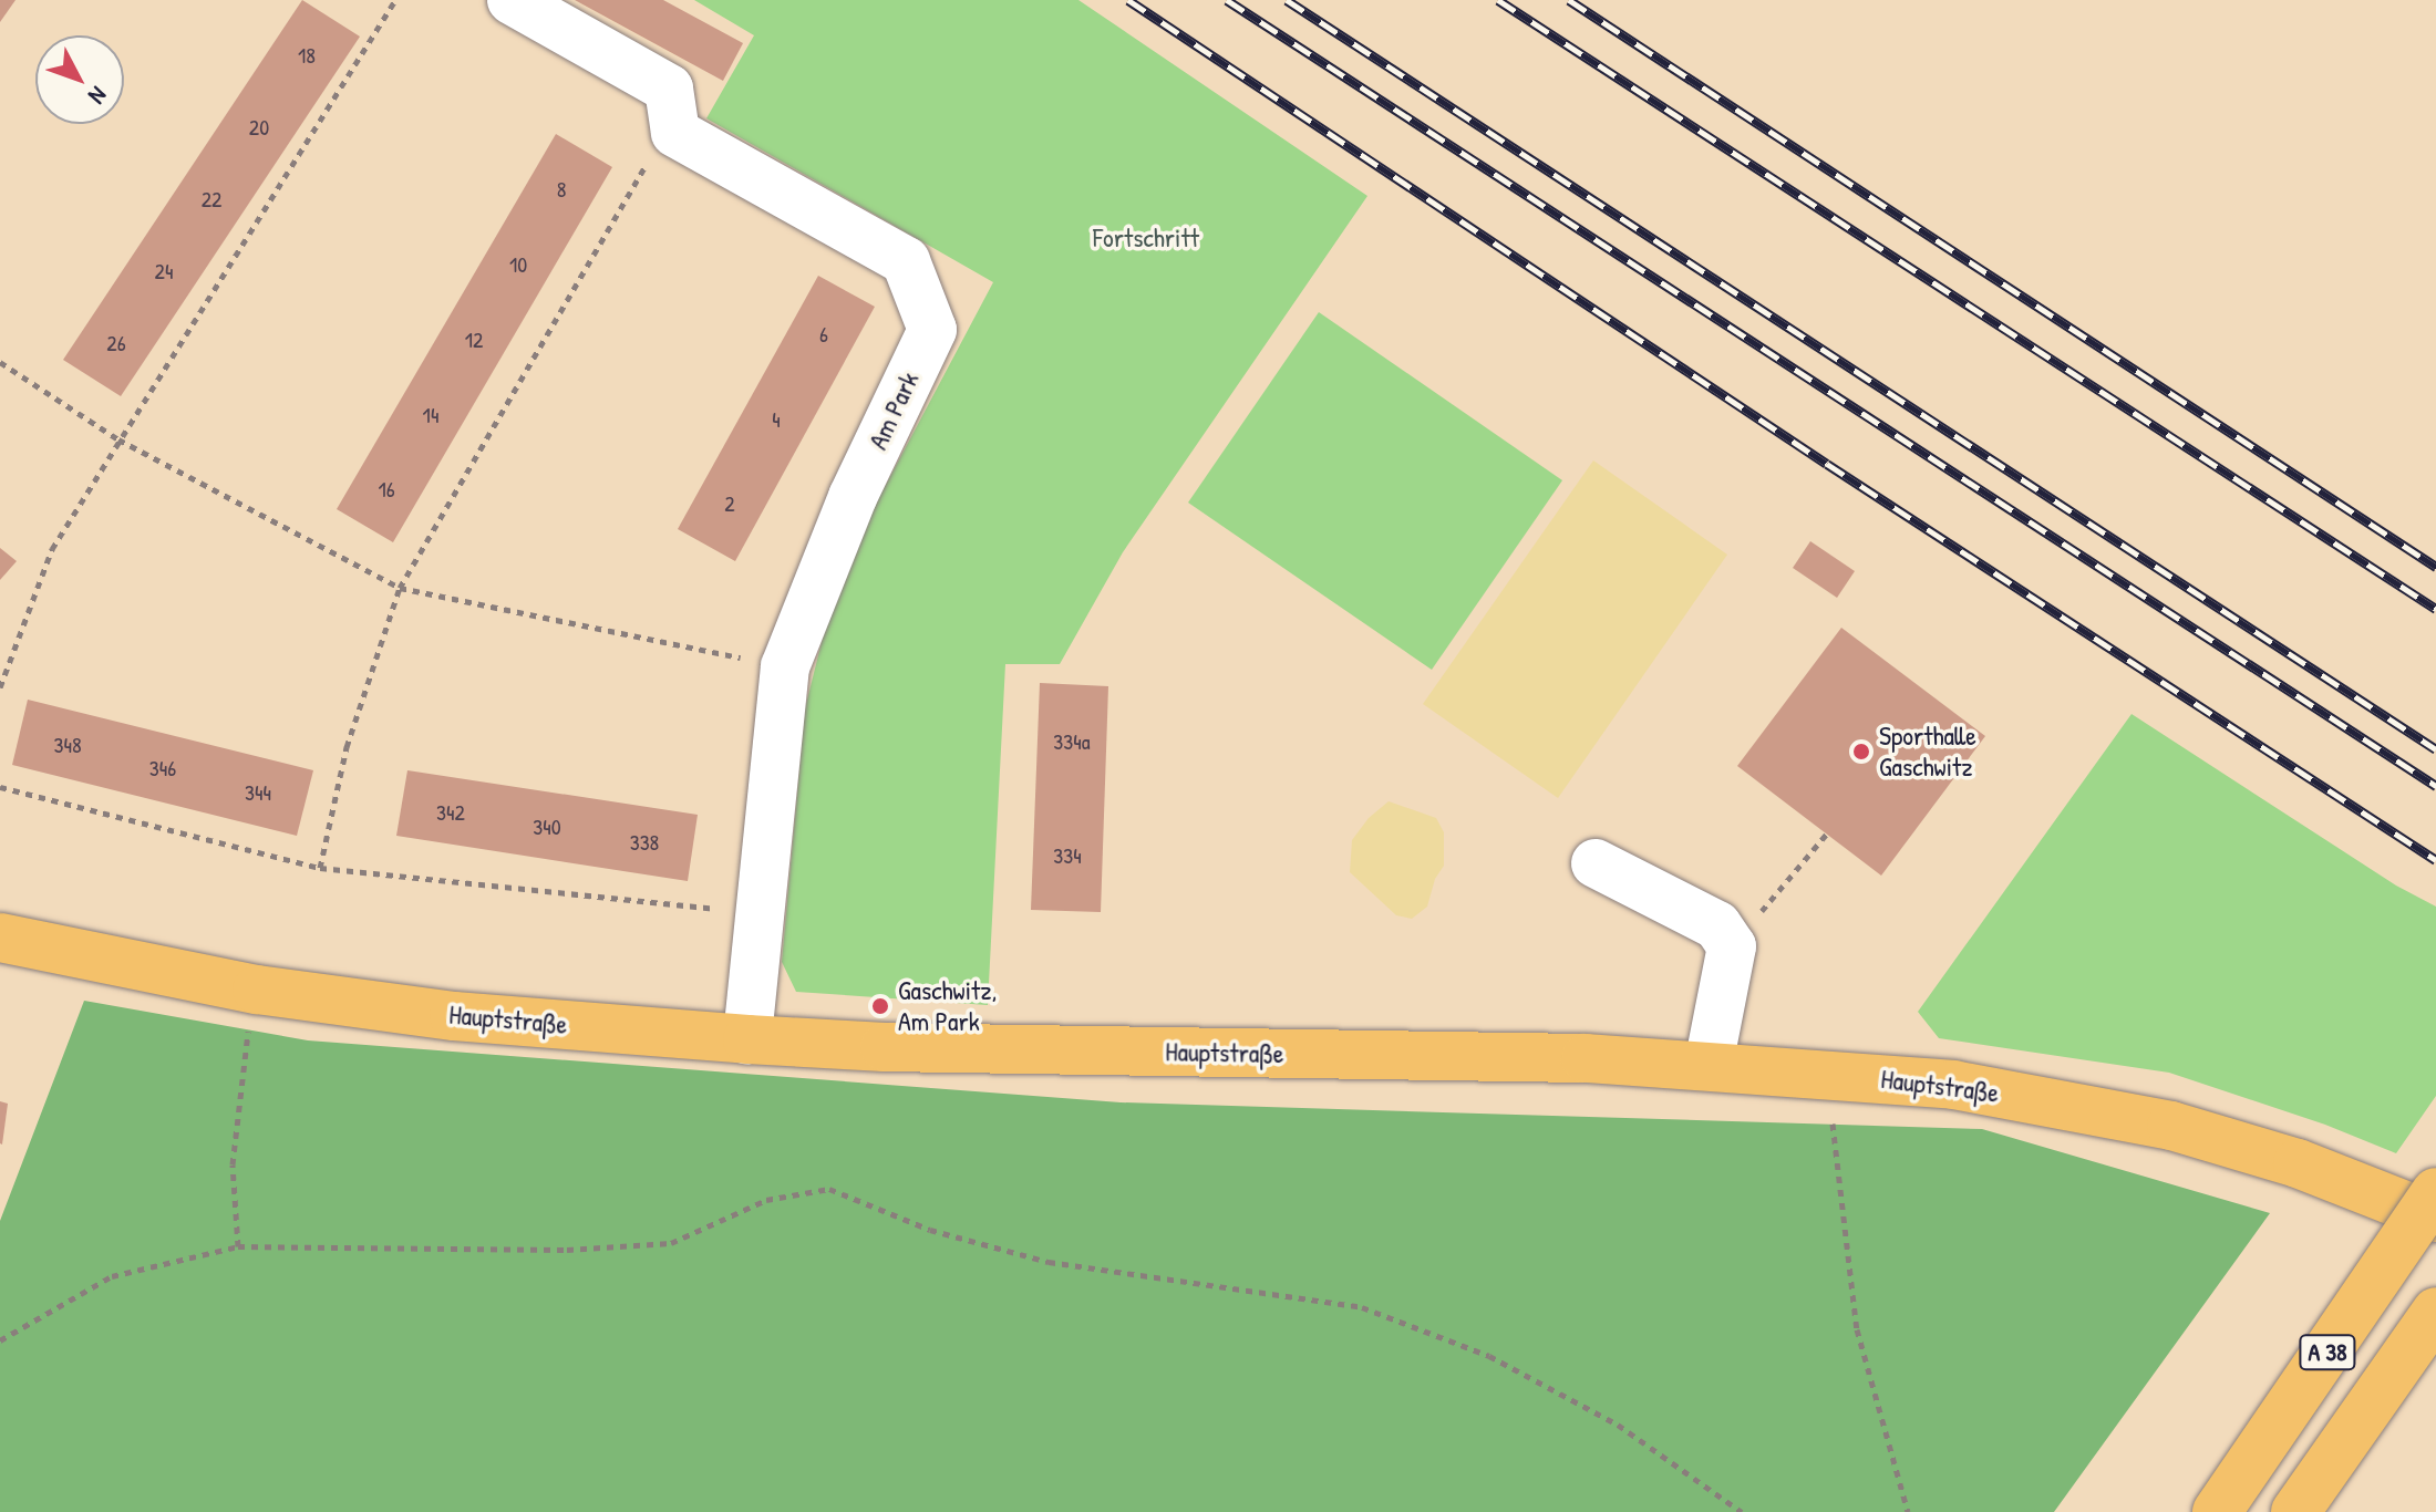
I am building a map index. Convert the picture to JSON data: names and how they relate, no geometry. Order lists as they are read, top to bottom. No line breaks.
{"streets":{"main road":["Hauptstraße","A 38"],"street":["Am Park"]},"crossings":[["Am Park","Hauptstraße"]],"parks":["Fortschritt"],"places":["Sporthalle Gaschwitz","Gaschwitz, Am Park"],"house_numbers":["18","20","8","22","10","24","6","12","26","14","4","16","2","334a","348","346","344","342","340","338","334"],"north":"bottom right"}
